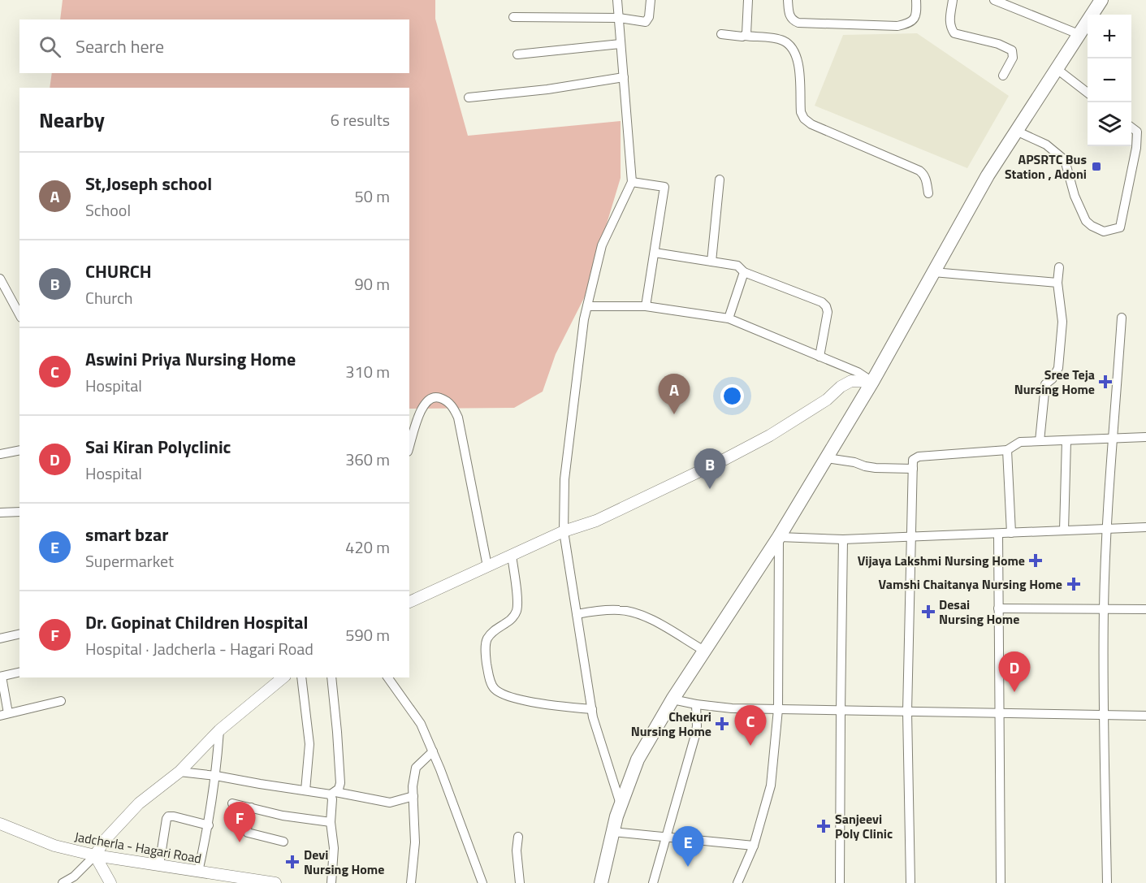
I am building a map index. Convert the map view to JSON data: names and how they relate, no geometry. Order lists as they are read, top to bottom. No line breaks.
{"streets":{"street":["Jadcherla - Hagari Road"]},"places":{"transit":["APSRTC Bus Station , Adoni"],"health":["Sree Teja Nursing Home","Vijaya Lakshmi Nursing Home","Vamshi Chaitanya Nursing Home","Desai Nursing Home","Chekuri Nursing Home","Sanjeevi Poly Clinic","Devi Nursing Home"]},"page":{"map_buttons":["+","−"],"search":"Search here","heading":["Nearby","6 results"],"list":[{"mark":"A","name":"St,Joseph school","note":"School","value":"50 m"},{"mark":"B","name":"CHURCH","note":"Church","value":"90 m"},{"mark":"C","name":"Aswini Priya Nursing Home","note":"Hospital","value":"310 m"},{"mark":"D","name":"Sai Kiran Polyclinic","note":"Hospital","value":"360 m"},{"mark":"E","name":"smart bzar","note":"Supermarket","value":"420 m"},{"mark":"F","name":"Dr. Gopinat Children Hospital","note":"Hospital · Jadcherla - Hagari Road","value":"590 m"}],"pins":["A","B","D","C","F","E"]}}
